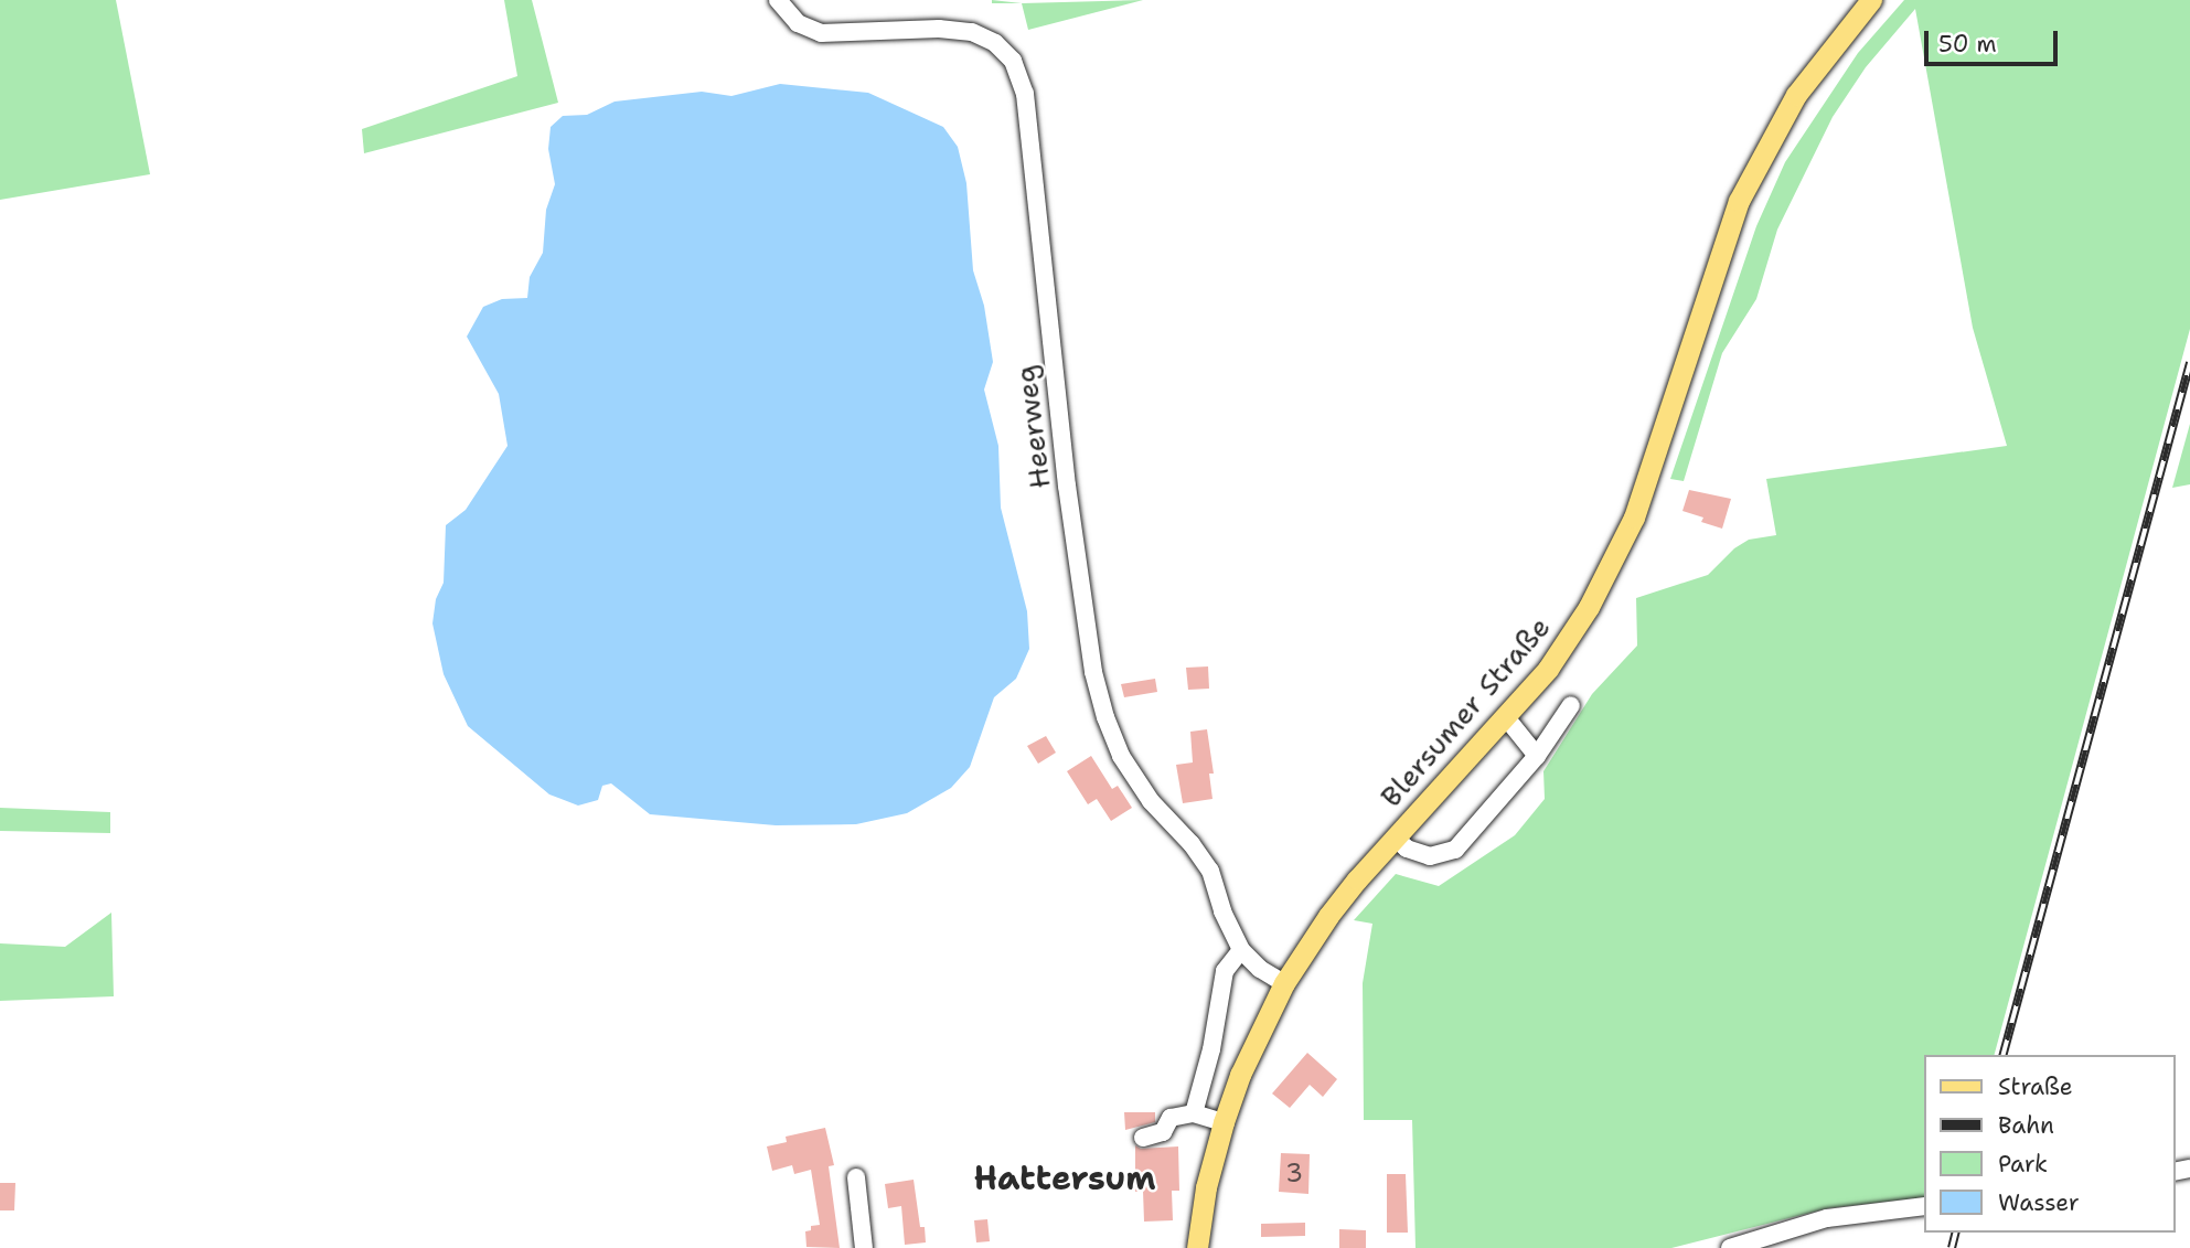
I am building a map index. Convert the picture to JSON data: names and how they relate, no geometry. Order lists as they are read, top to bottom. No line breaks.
{"streets":{"main road":["Blersumer Straße"],"street":["Heerweg"]},"crossings":[["Heerweg","Blersumer Straße"]],"districts":["Hattersum"],"house_numbers":["3"],"legend":["Straße","Bahn","Park","Wasser"],"scale_bar":"50 m"}
